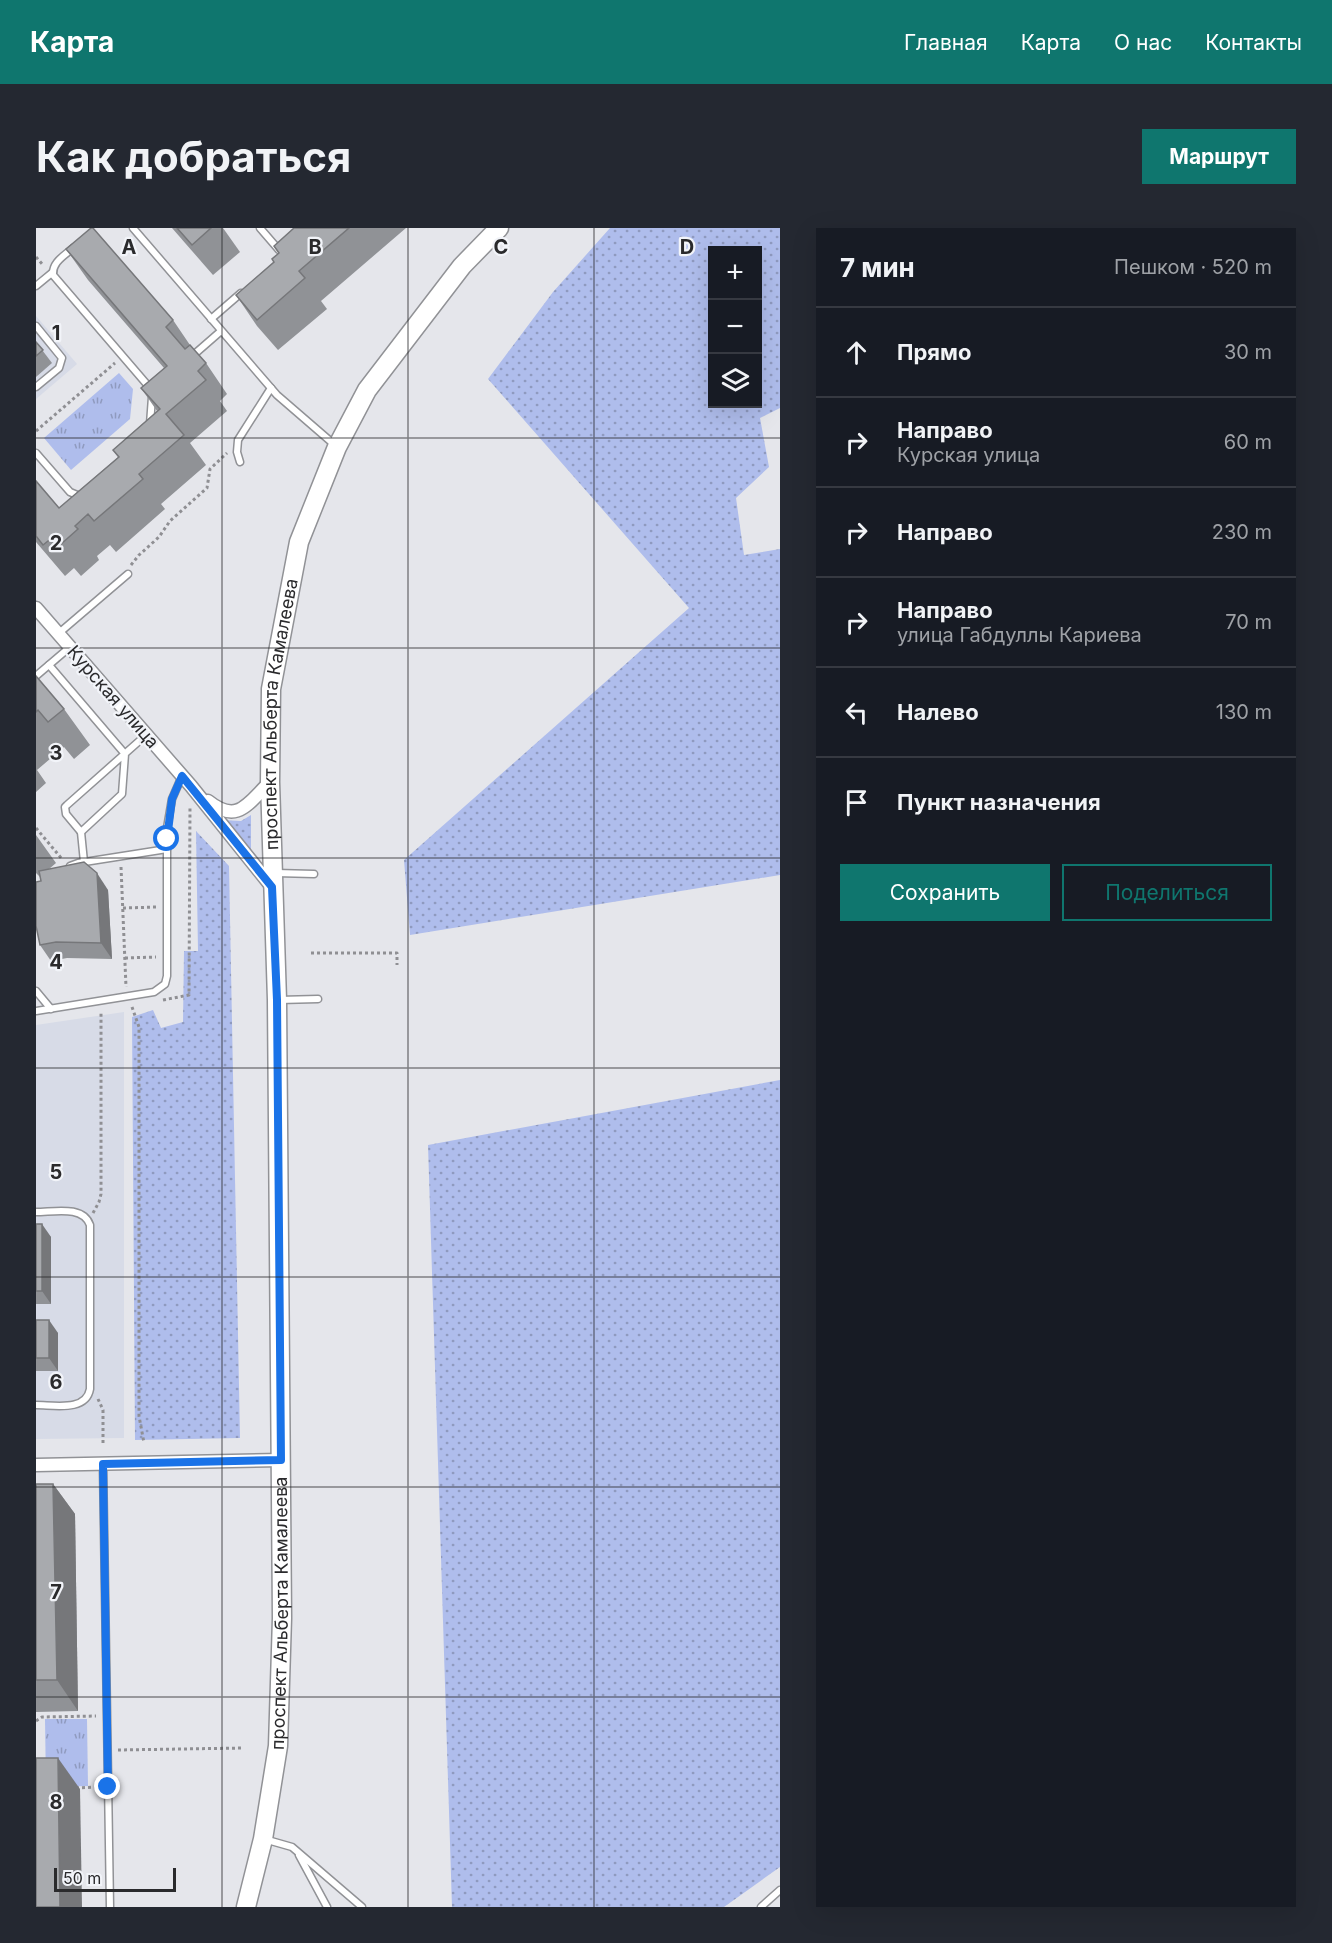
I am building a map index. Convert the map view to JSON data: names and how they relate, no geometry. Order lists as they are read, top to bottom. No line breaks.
{"streets":{"main road":["проспект Альберта Камалеева"],"street":["Курская улица"]},"crossings":[["Курская улица","проспект Альберта Камалеева"]],"scale_bar":"50 m","page":{"header":"Карта","nav":["Главная","Карта","О нас","Контакты"],"buttons":["Маршрут",["Сохранить","Поделиться"]],"title":"Как добраться","heading":["7 мин","Пешком · 520 m"],"map_buttons":["+","−"],"list":[["Прямо","30 m"],["Направо","Курская улица","60 m"],["Направо","230 m"],["Направо","улица Габдуллы Кариева","70 m"],["Налево","130 m"],"Пункт назначения"],"scale":"50 m"},"grid":{"columns":["A","B","C","D"],"rows":["1","2","3","4","5","6","7","8"]}}
